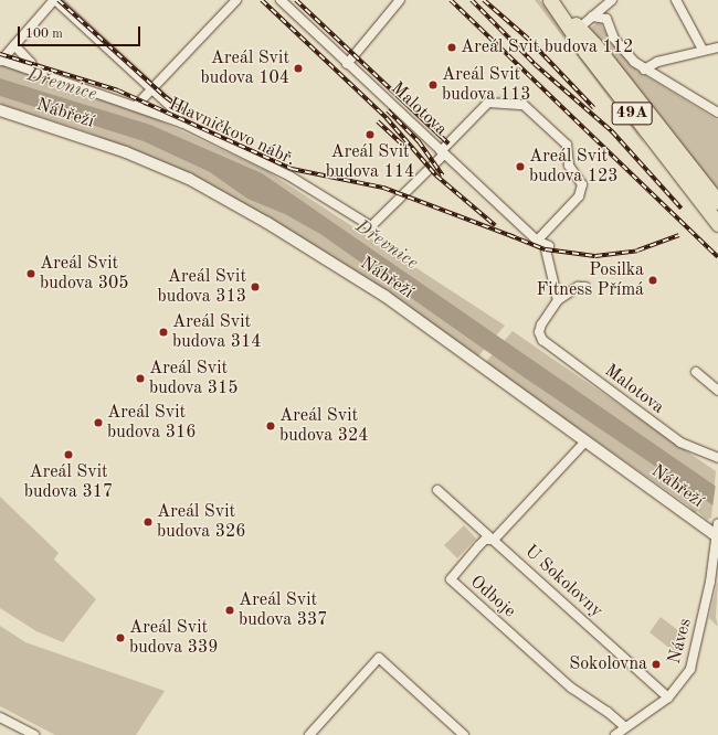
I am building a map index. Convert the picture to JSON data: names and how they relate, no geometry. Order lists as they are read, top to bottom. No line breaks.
{"streets":{"main road":["49A"],"street":["Malotova","Nábřeží","Hlavničkovo nábř.","U Sokolovny","Odboje","Náves"]},"crossings":[["Malotova","Hlavničkovo nábř."],["Nábřeží","Odboje"],["Nábřeží","Náves"],["U Sokolovny","Odboje"],["U Sokolovny","Náves"],["Odboje","Náves"]],"water":["Dřevnice"],"places":["Areál Svit budova 112","Areál Svit budova 104","Areál Svit budova 113","Areál Svit budova 114","Areál Svit budova 123","Areál Svit budova 305","Posilka Fitness Přímá","Areál Svit budova 313","Areál Svit budova 314","Areál Svit budova 315","Areál Svit budova 316","Areál Svit budova 324","Areál Svit budova 317","Areál Svit budova 326","Areál Svit budova 337","Areál Svit budova 339","Sokolovna"],"scale_bar":"100 m"}
